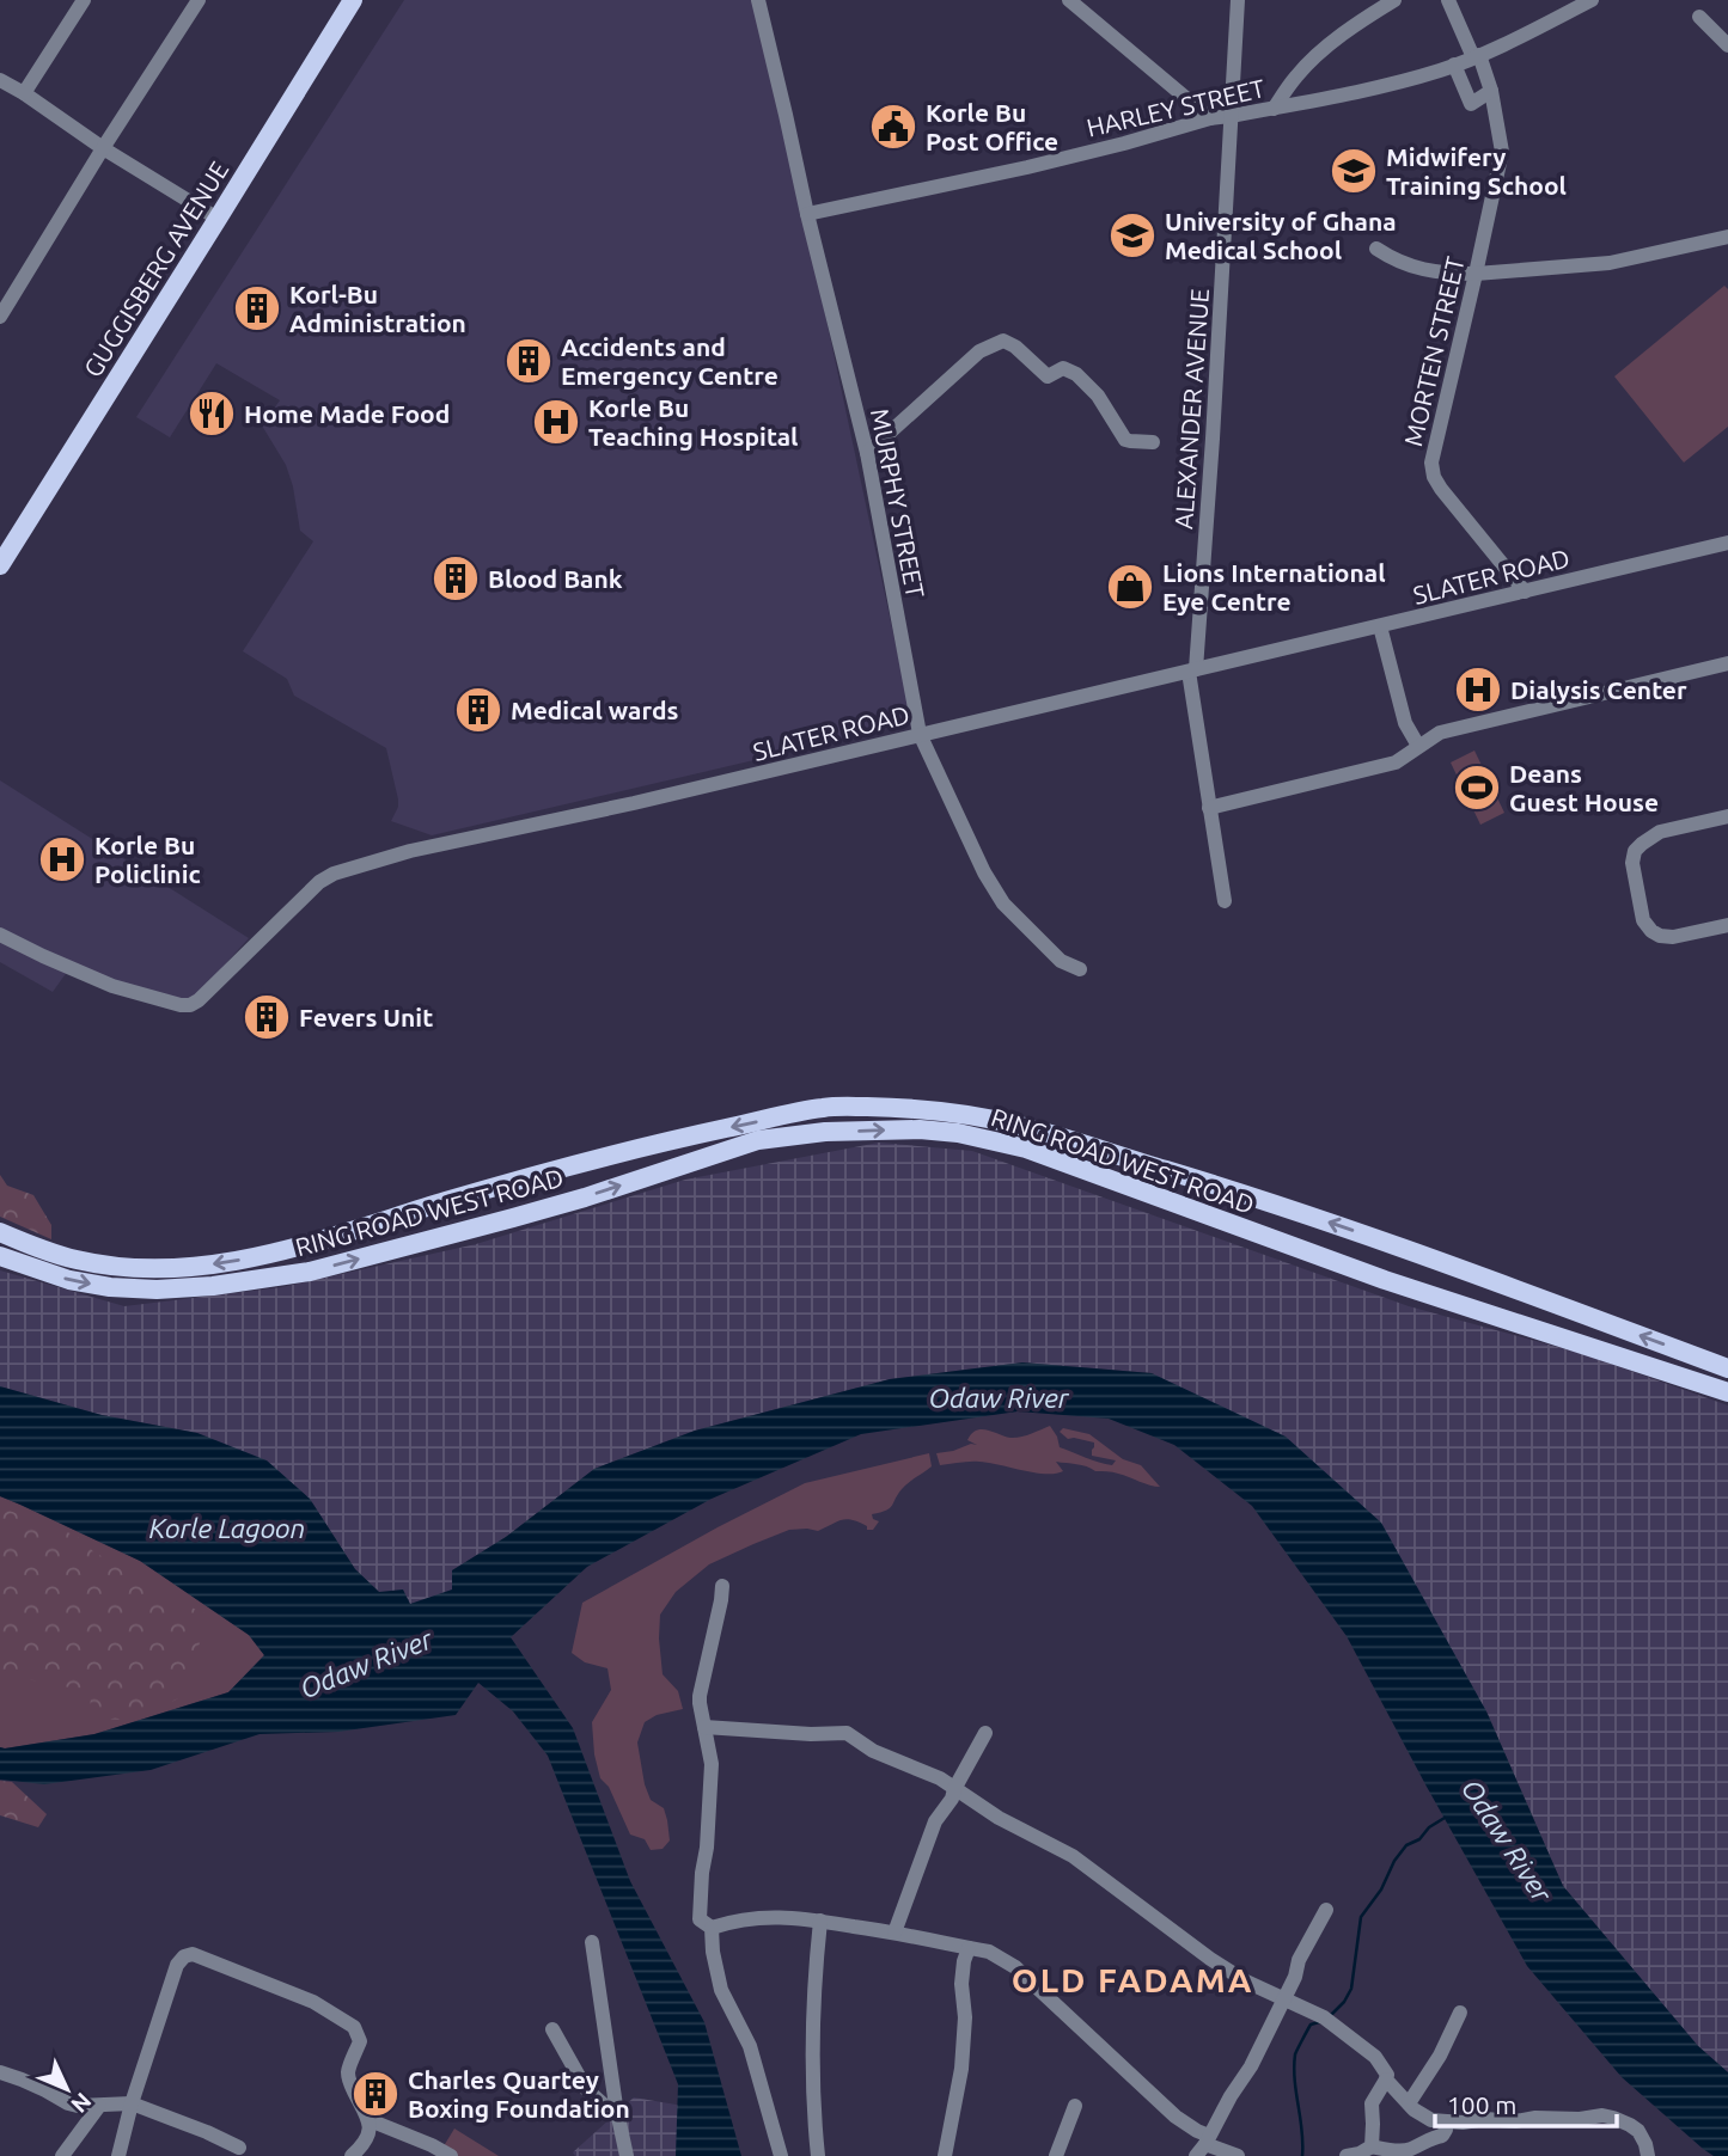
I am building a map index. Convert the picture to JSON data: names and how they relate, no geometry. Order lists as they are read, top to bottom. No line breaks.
{"streets":{"main road":["GUGGISBERG AVENUE","RING ROAD WEST ROAD"],"street":["HARLEY STREET","MORTEN STREET","ALEXANDER AVENUE","MURPHY STREET","SLATER ROAD"]},"crossings":[["HARLEY STREET","MORTEN STREET"],["HARLEY STREET","ALEXANDER AVENUE"],["HARLEY STREET","MURPHY STREET"],["MORTEN STREET","SLATER ROAD"],["ALEXANDER AVENUE","SLATER ROAD"],["MURPHY STREET","SLATER ROAD"]],"districts":["OLD FADAMA"],"water":["Odaw River","Korle Lagoon"],"places":{"public building":["Korle Bu Post Office"],"school or university":["Midwifery Training School","University of Ghana Medical School"],"building":["Korl-Bu Administration","Accidents and Emergency Centre","Blood Bank","Medical wards","Fevers Unit","Charles Quartey Boxing Foundation"],"restaurant":["Home Made Food"],"hospital":["Korle Bu Teaching Hospital","Dialysis Center","Korle Bu Policlinic"],"shop":["Lions International Eye Centre"],"sports":["Deans Guest House"]},"scale_bar":"100 m","north":"bottom right"}
